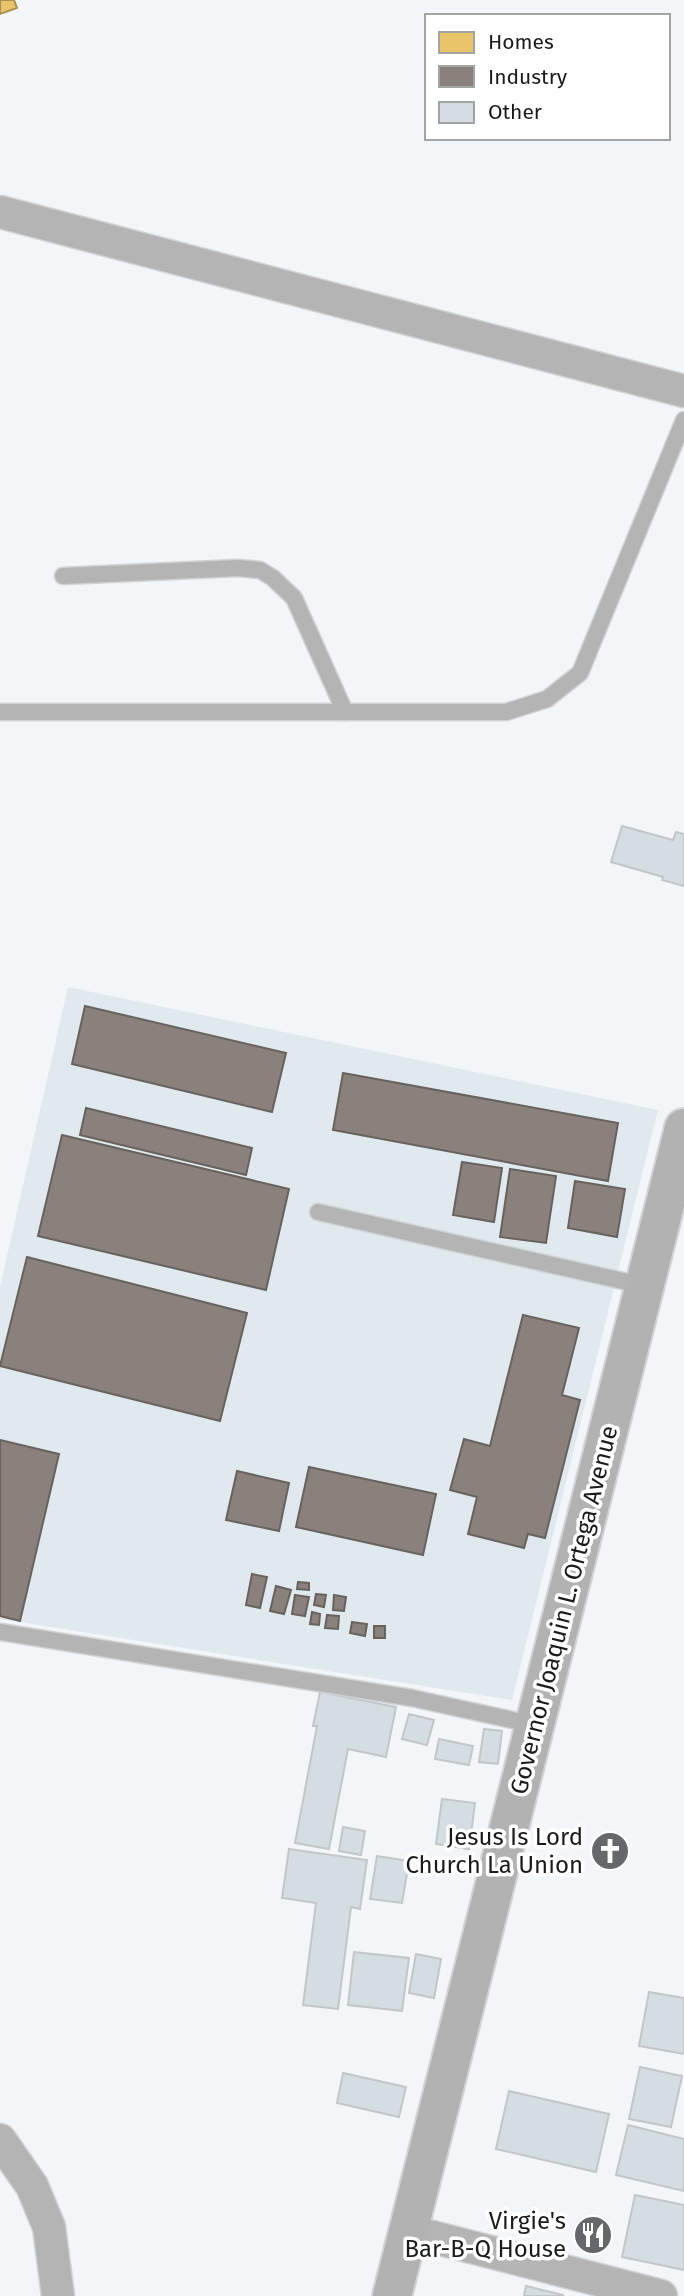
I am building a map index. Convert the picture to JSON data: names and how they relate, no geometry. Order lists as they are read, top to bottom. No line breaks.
{"streets":{"street":["Governor Joaquin L. Ortega Avenue"]},"places":{"church":["Jesus Is Lord Church La Union"],"restaurant":["Virgie's Bar-B-Q House"]},"legend":["Homes","Industry","Other"]}
